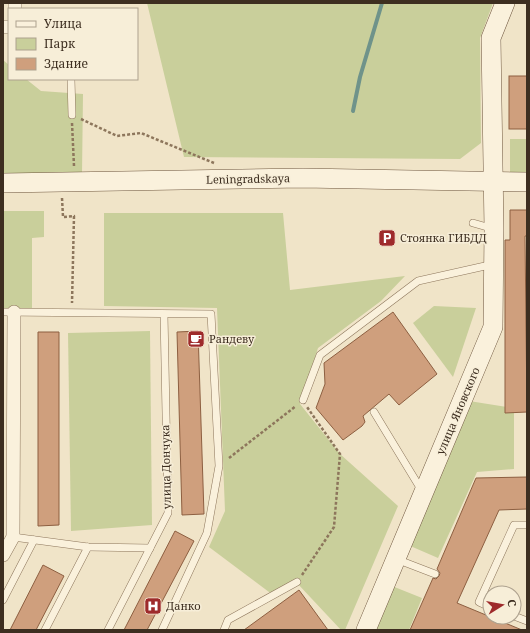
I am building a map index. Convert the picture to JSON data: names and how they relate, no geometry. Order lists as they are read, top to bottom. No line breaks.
{"streets":{"street":["Leningradskaya","улица Яновского"],"lane":["улица Дончука"]},"crossings":[["Leningradskaya","улица Яновского"]],"places":{"parking":["Стоянка ГИБДД"],"cafe":["Рандеву"],"hospital":["Данко"]},"legend":["Улица","Парк","Здание"],"north":"right"}
